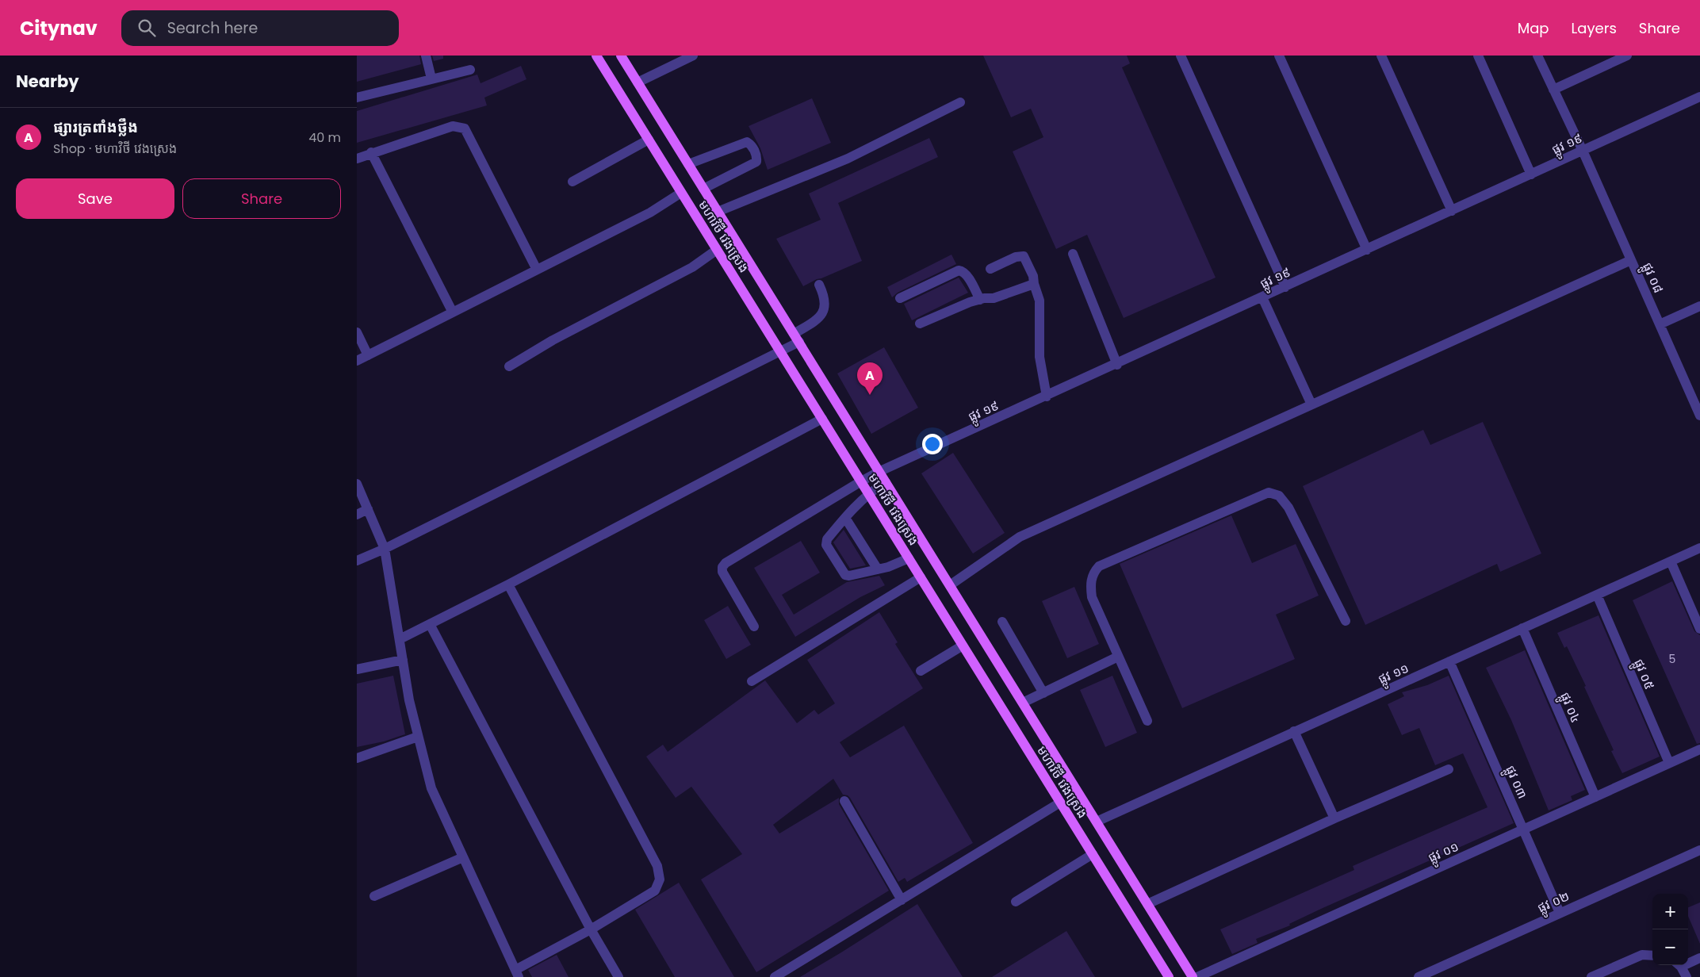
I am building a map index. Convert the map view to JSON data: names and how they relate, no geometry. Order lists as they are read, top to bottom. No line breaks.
{"streets":{"main road":["មហាវិថី វេងស្រេង"],"street":["ផ្លូវ ១៩","ផ្លូវ ០៨","ផ្លូវ ១១","ផ្លូវ ០៥","ផ្លូវ ០៤","ផ្លូវ ០៣","ផ្លូវ ០១","ផ្លូវ ០២"]},"crossings":[["ផ្លូវ ១៩","មហាវិថី វេងស្រេង"],["ផ្លូវ ១៩","ផ្លូវ ០៨"],["មហាវិថី វេងស្រេង","ផ្លូវ ១១"],["ផ្លូវ ១១","ផ្លូវ ០៥"],["ផ្លូវ ១១","ផ្លូវ ០៤"],["ផ្លូវ ១១","ផ្លូវ ០៣"],["ផ្លូវ ០៥","ផ្លូវ ០១"],["ផ្លូវ ០៤","ផ្លូវ ០១"],["ផ្លូវ ០៣","ផ្លូវ ០១"],["ផ្លូវ ០៣","ផ្លូវ ០២"]],"house_numbers":["5"],"page":{"header":"Citynav","search":"Search here","nav":["Map","Layers","Share"],"heading":"Nearby","list":[{"mark":"A","name":"ផ្សារត្រពាំងថ្លឹង","note":"Shop · មហាវិថី វេងស្រេង","value":"40 m"}],"buttons":["Save","Share"],"pins":"A","map_buttons":["+","−"]}}
